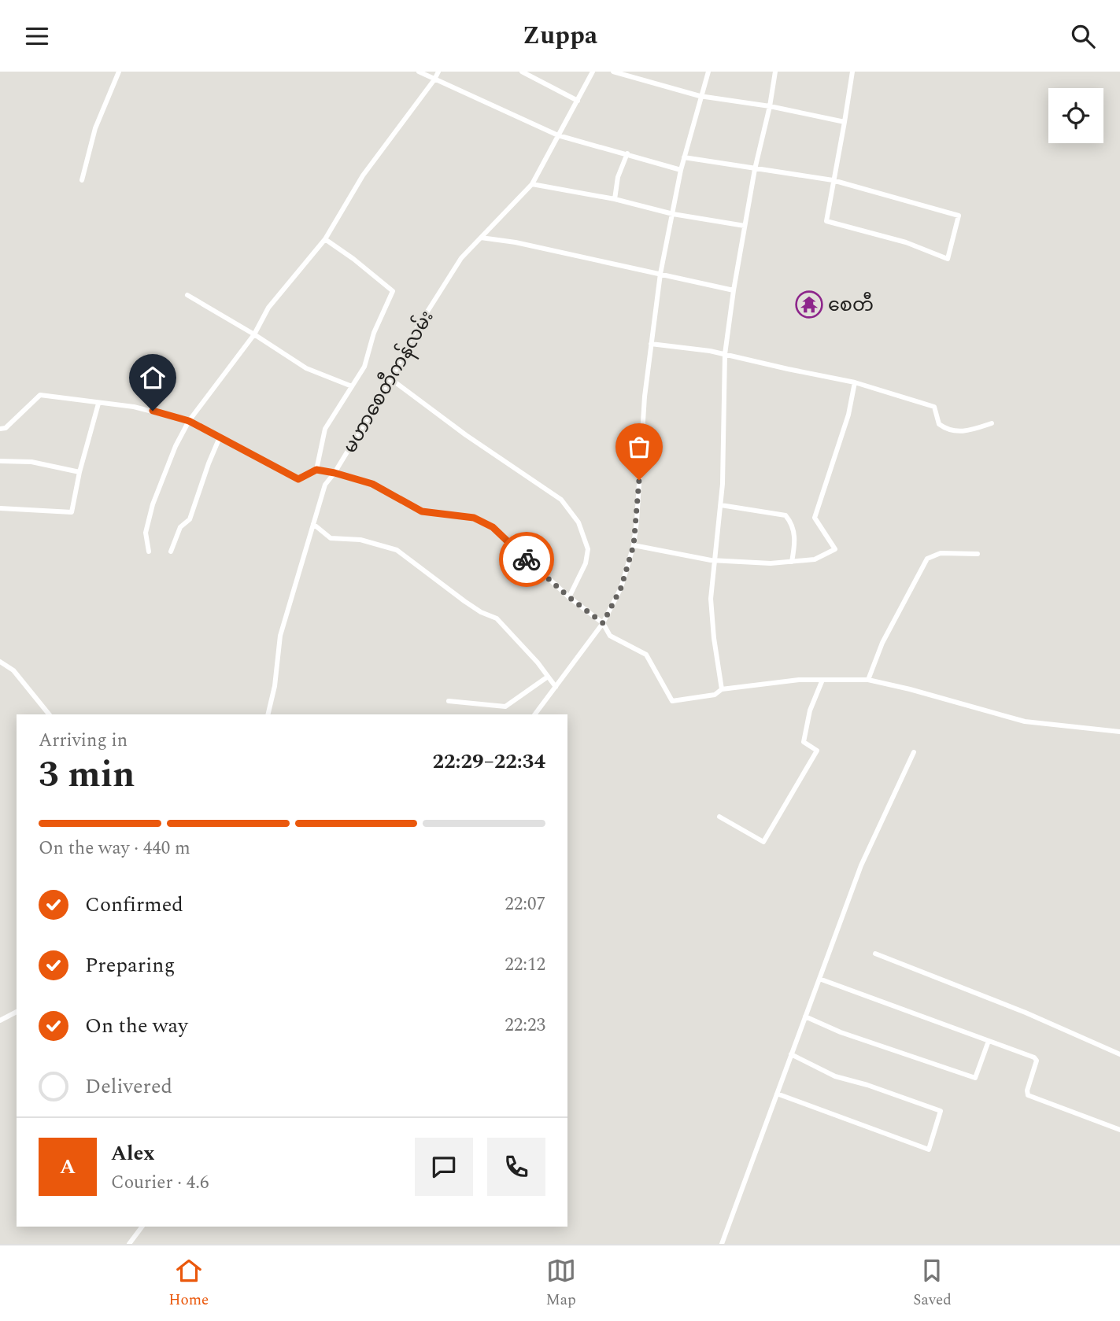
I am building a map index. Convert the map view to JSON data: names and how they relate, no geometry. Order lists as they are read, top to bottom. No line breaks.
{"streets":{"street":["မဟာစေတီကန်လမ်း"]},"places":{"temple":["စေတီ"]},"page":{"header":"Zuppa","heading":["3 min","Arriving in","22:29–22:34"],"panel":["Alex","Courier · 4.6"],"bar":"On the way · 440 m","list":[["Confirmed","22:07"],["Preparing","22:12"],["On the way","22:23"],"Delivered"],"round":"A","tabs":["Home","Map","Saved"]}}
